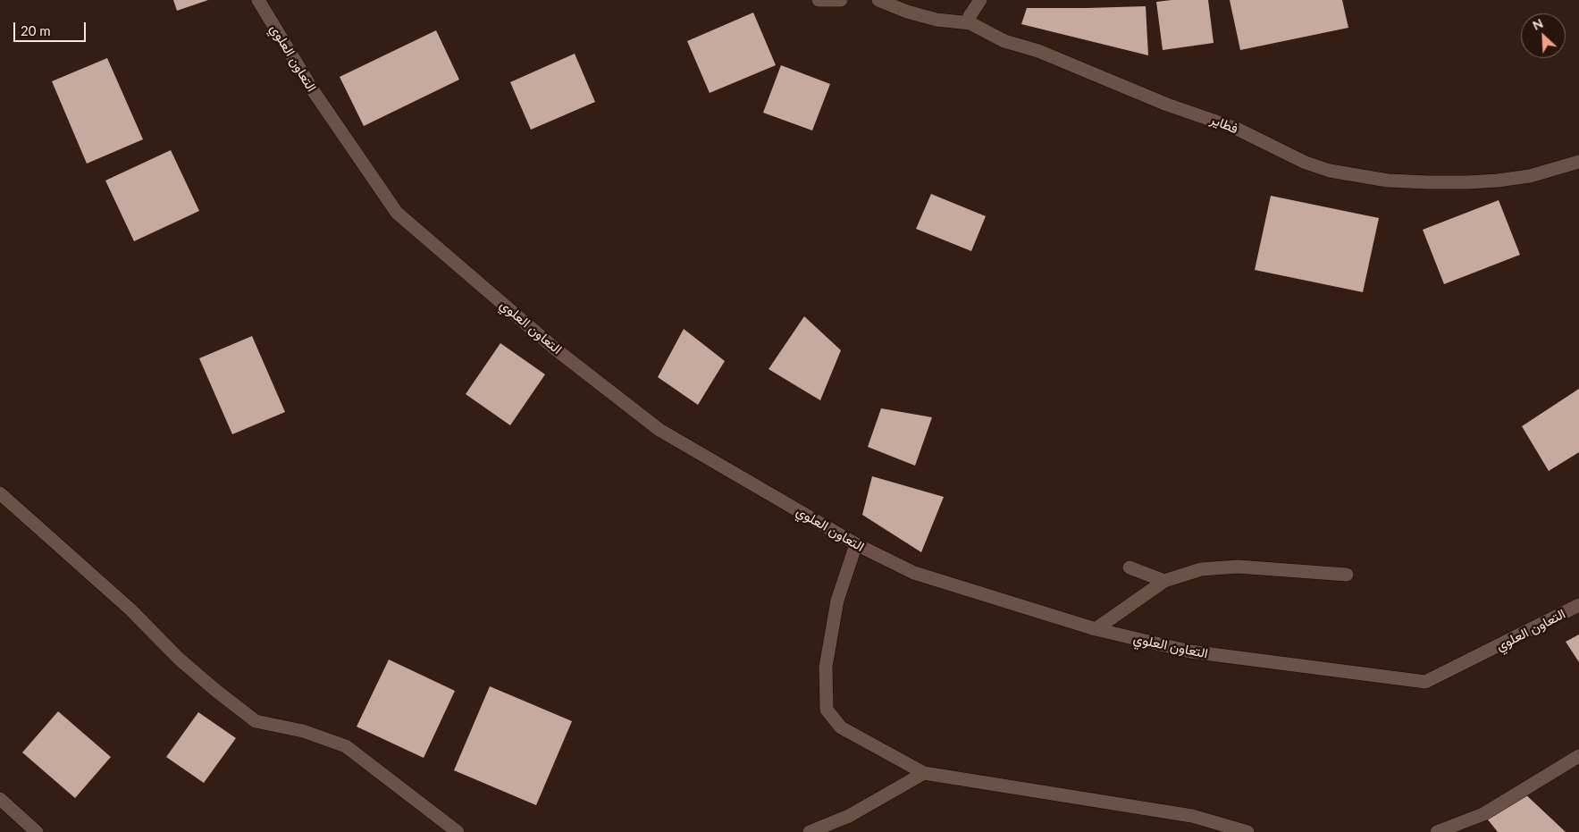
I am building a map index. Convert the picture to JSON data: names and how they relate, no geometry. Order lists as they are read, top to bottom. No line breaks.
{"streets":{"street":["التعاون العلوي","فطاير"]},"scale_bar":"20 m","north":"top left"}
